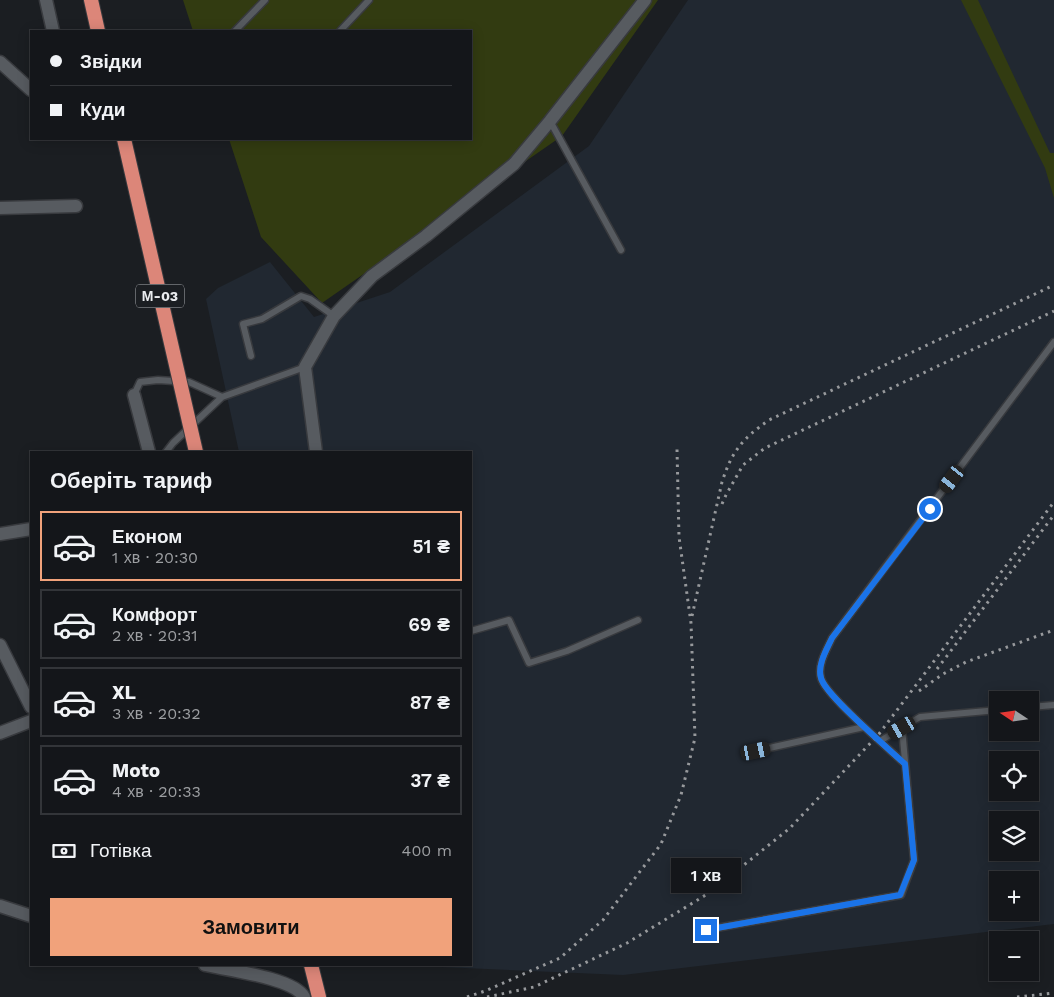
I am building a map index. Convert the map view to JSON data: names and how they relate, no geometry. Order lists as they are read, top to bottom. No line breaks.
{"streets":{"highway":["М-03"]},"north":"left","page":{"banner":["Звідки","Куди"],"heading":"Оберіть тариф","list":[{"name":"Економ","note":"1 хв · 20:30","value":"51 ₴"},{"name":"Комфорт","note":"2 хв · 20:31","value":"69 ₴"},{"name":"XL","note":"3 хв · 20:32","value":"87 ₴"},{"name":"Moto","note":"4 хв · 20:33","value":"37 ₴"}],"map_buttons":["+","−"],"pay":["Готівка","400 m"],"bubble":"1 хв","buttons":"Замовити"}}
